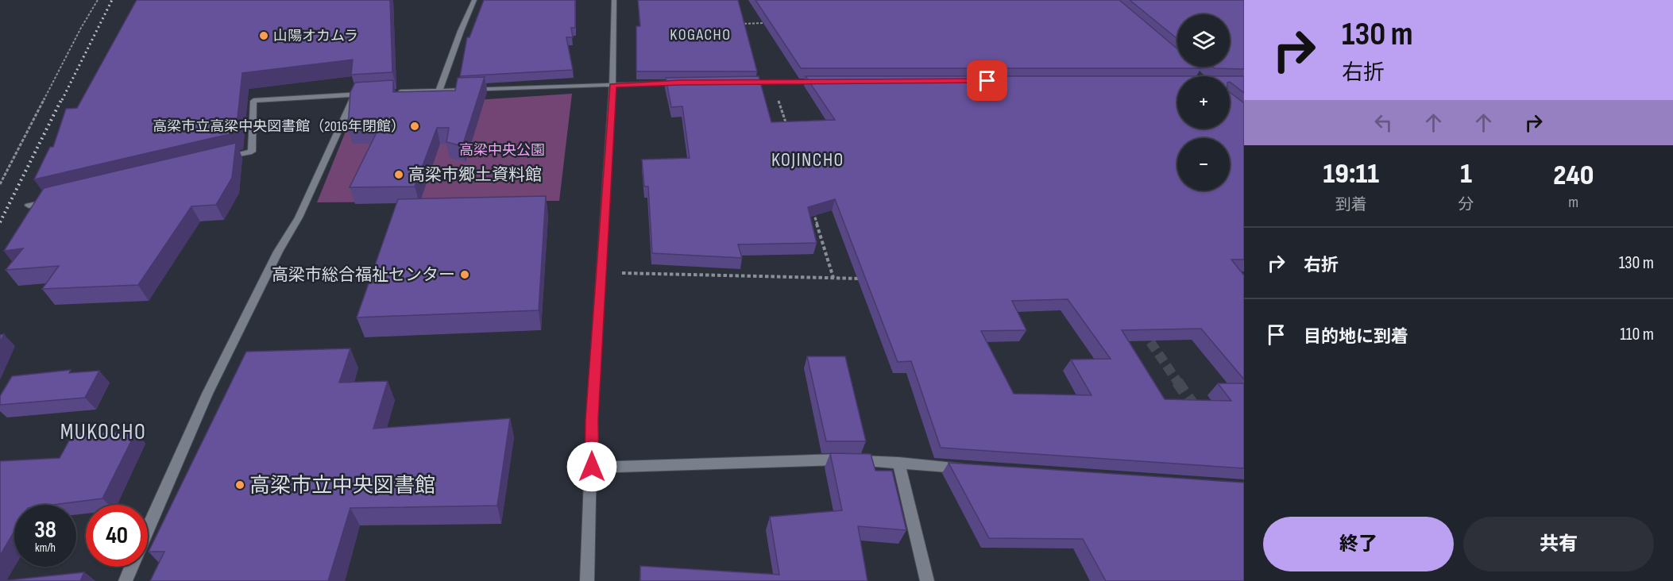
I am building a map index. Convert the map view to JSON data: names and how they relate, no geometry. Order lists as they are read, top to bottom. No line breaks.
{"districts":["KOGACHO","KOJINCHO","MUKOCHO"],"parks":["高梁中央公園"],"places":["山陽オカムラ","高梁市立高梁中央図書館（2016年閉館）","高梁市郷土資料館","高梁市総合福祉センター","高梁市立中央図書館"],"page":{"turn":["130 m","右折"],"map_buttons":["+","−"],"eta":["19:11","到着","1","分","240","m"],"list":[{"name":"右折","value":"130 m"},{"name":"目的地に到着","value":"110 m"}],"speed":"38 km/h","limit":"40","buttons":["終了","共有"]}}
